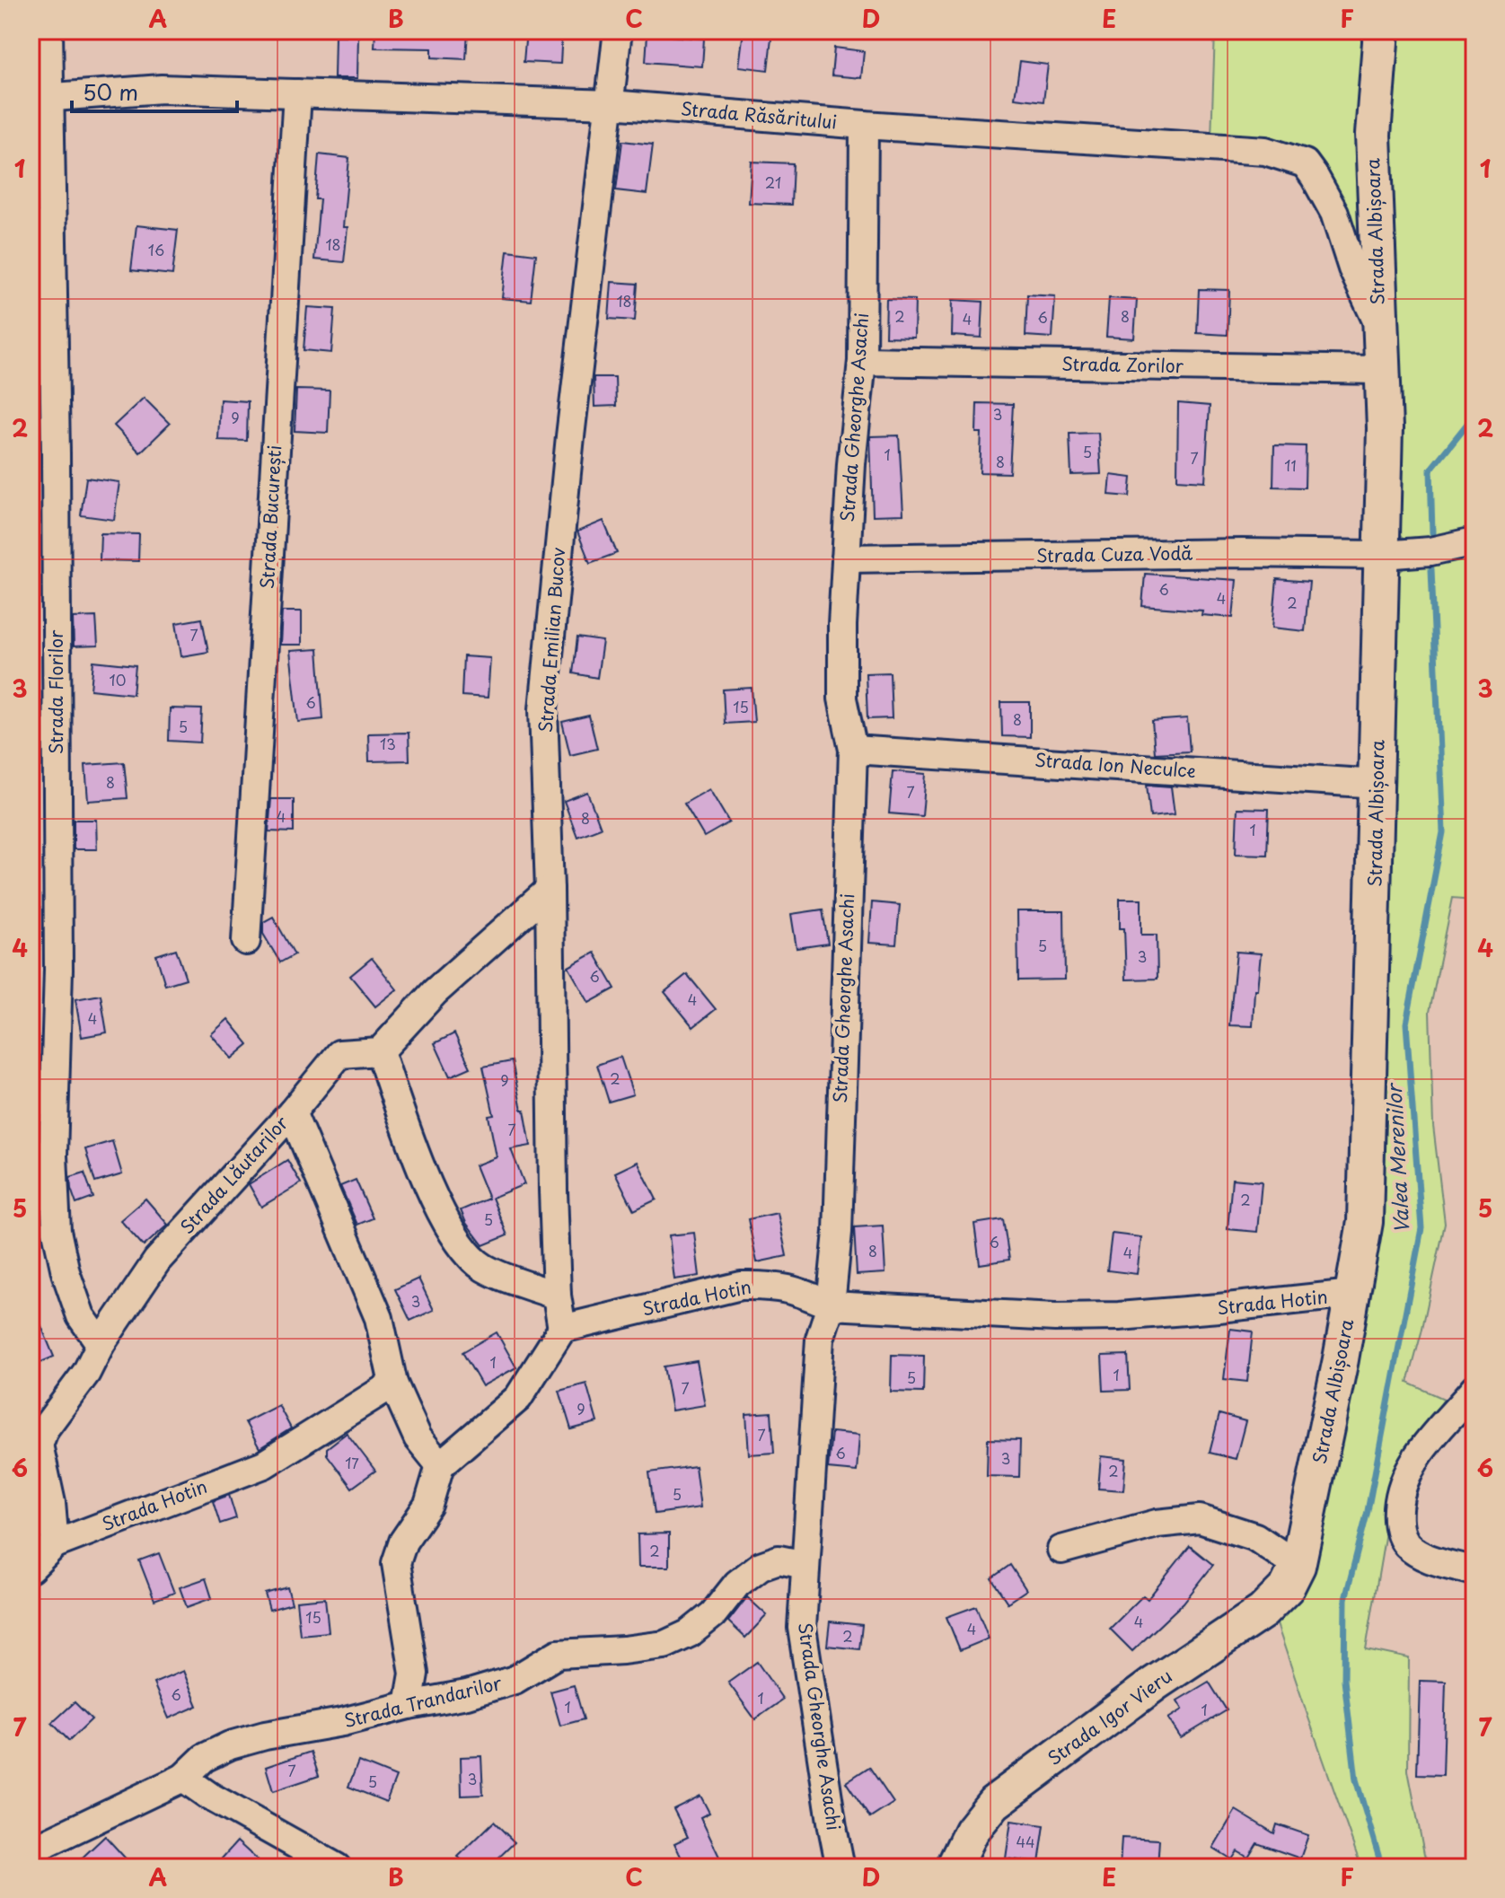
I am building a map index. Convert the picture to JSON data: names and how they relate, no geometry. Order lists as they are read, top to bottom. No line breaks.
{"streets":{"street":["Strada Răsăritului","Strada Albișoara","Strada Zorilor","Strada Gheorghe Asachi","Strada București","Strada Cuza Vodă","Strada Emilian Bucov","Strada Florilor","Strada Ion Neculce","Strada Lăutarilor","Strada Hotin","Strada Trandarilor","Strada Igor Vieru"]},"crossings":[["Strada Răsăritului","Strada Albișoara"],["Strada Răsăritului","Strada Gheorghe Asachi"],["Strada Răsăritului","Strada București"],["Strada Răsăritului","Strada Emilian Bucov"],["Strada Răsăritului","Strada Florilor"],["Strada Albișoara","Strada Zorilor"],["Strada Albișoara","Strada Cuza Vodă"],["Strada Albișoara","Strada Ion Neculce"],["Strada Albișoara","Strada Hotin"],["Strada Albișoara","Strada Igor Vieru"],["Strada Zorilor","Strada Gheorghe Asachi"],["Strada Gheorghe Asachi","Strada Cuza Vodă"],["Strada Gheorghe Asachi","Strada Ion Neculce"],["Strada Gheorghe Asachi","Strada Hotin"],["Strada Gheorghe Asachi","Strada Trandarilor"],["Strada Emilian Bucov","Strada Hotin"],["Strada Florilor","Strada Lăutarilor"],["Strada Lăutarilor","Strada Hotin"]],"water":["Valea Merenilor"],"house_numbers":["21","18","16","18","2","8","6","4","3","9","5","1","7","8","11","6","4","2","7","10","6","15","8","5","13","8","7","4","8","1","5","3","6","4","4","2","9","7","2","5","6","8","4","3","1","1","5","7","9","7","6","3","17","2","5","2","15","4","4","2","6","1","1","1","7","3","5","44"],"scale_bar":"50 m","grid":{"columns":["A","B","C","D","E","F"],"rows":["1","2","3","4","5","6","7"]}}
